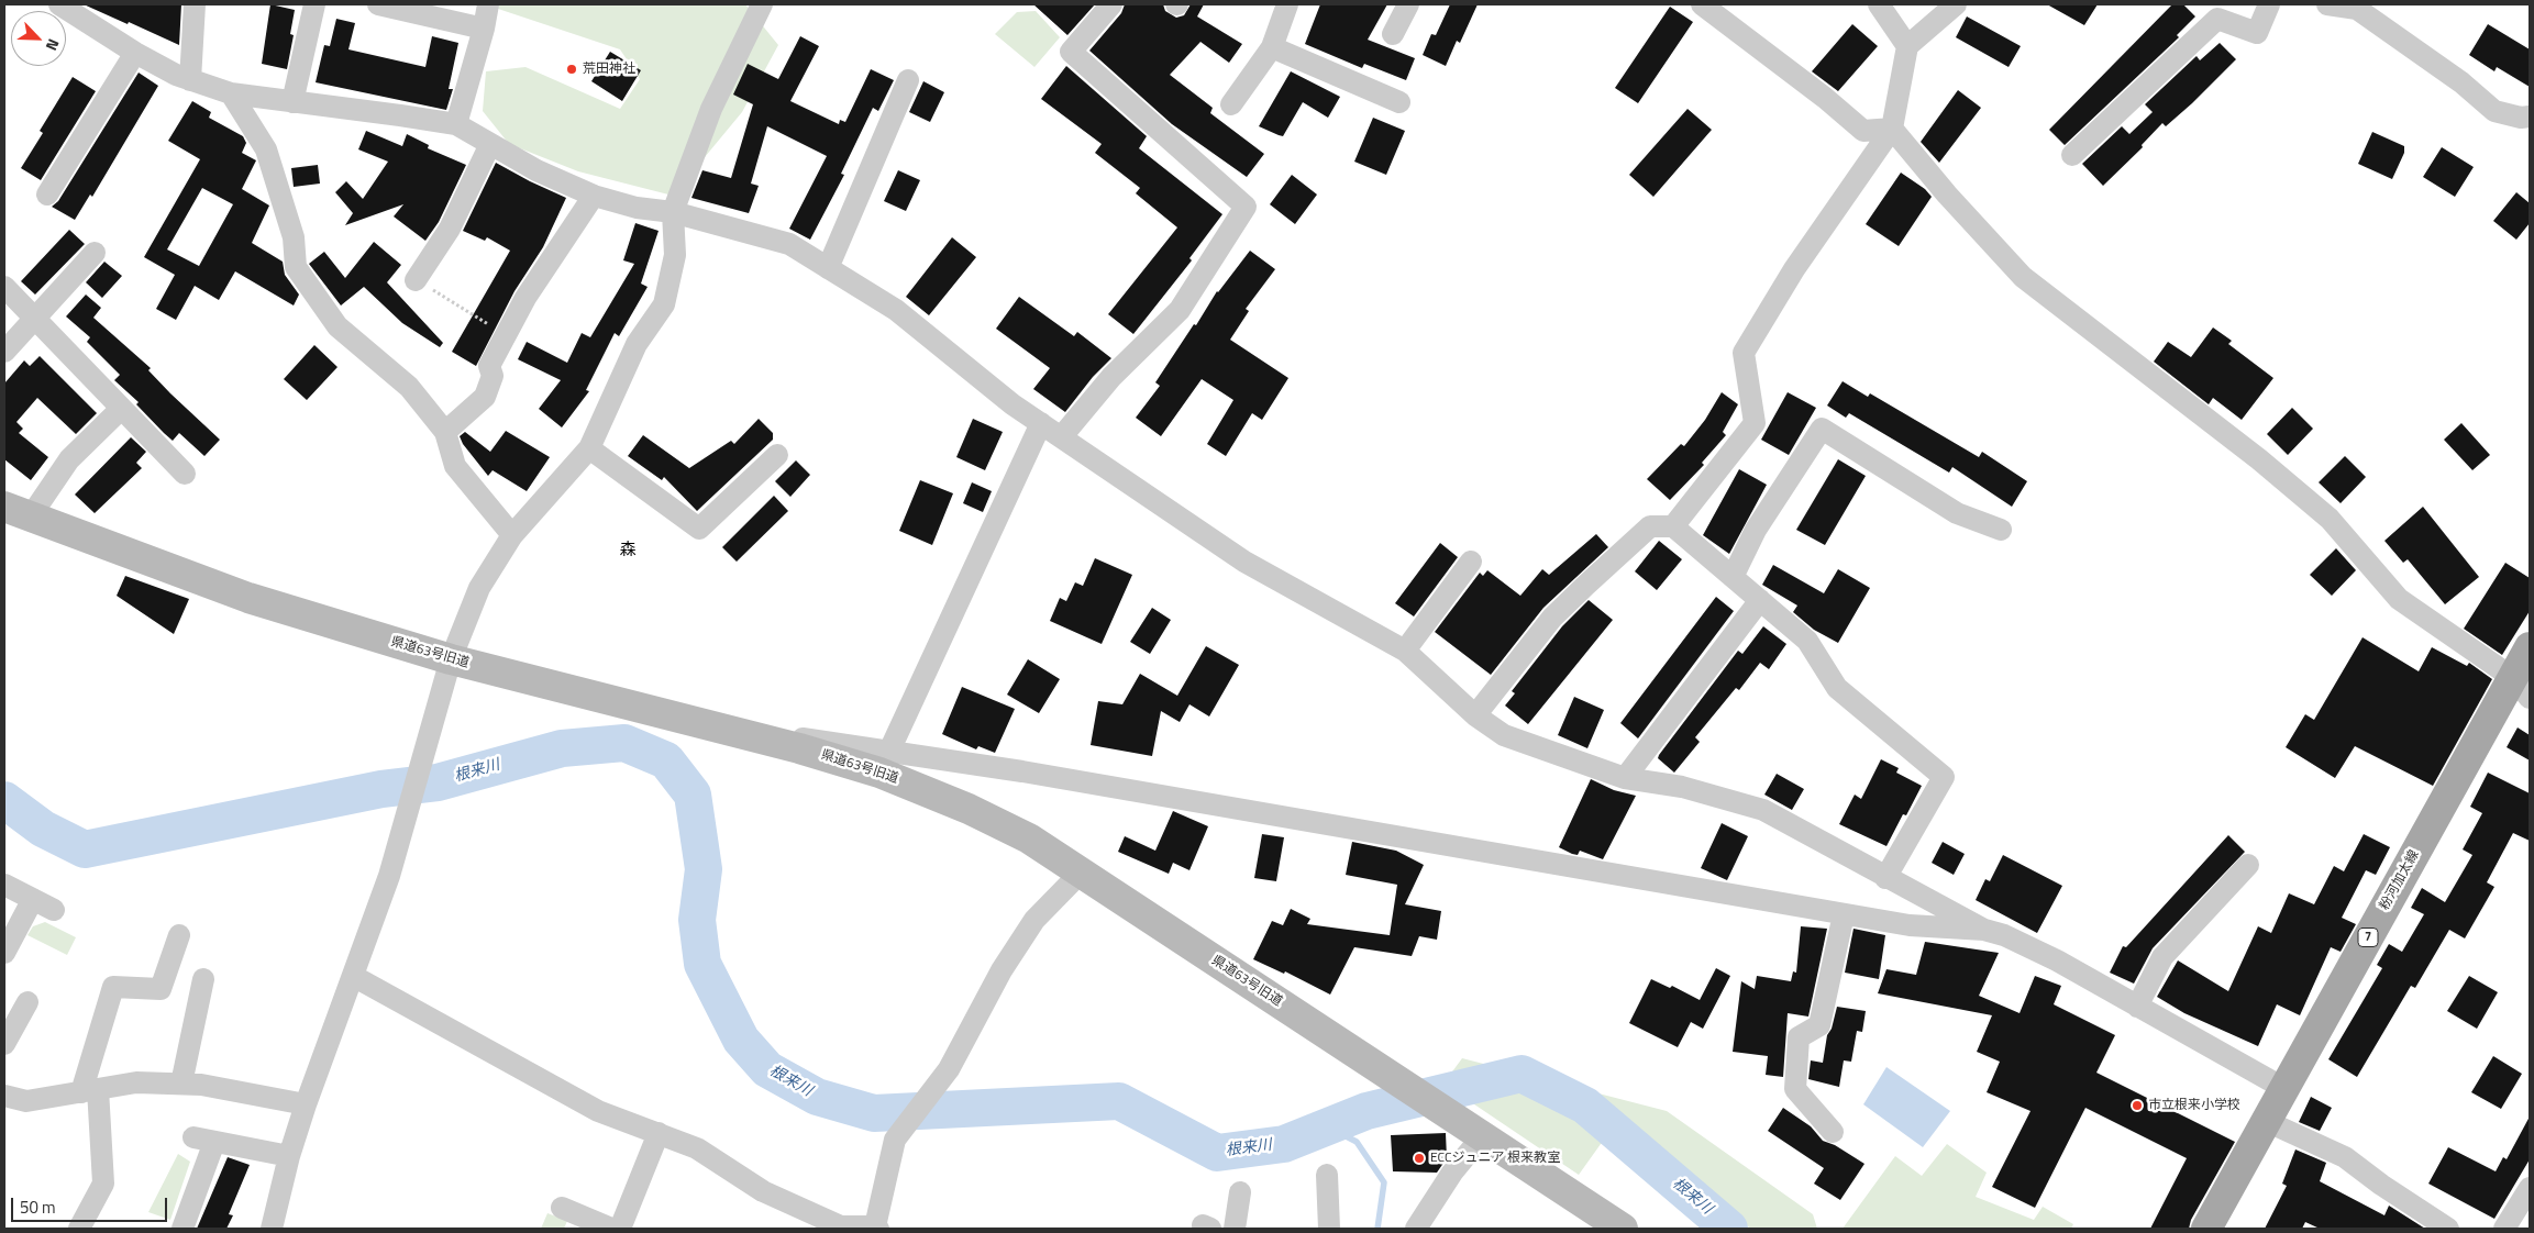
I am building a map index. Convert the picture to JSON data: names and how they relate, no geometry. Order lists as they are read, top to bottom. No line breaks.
{"streets":{"main road":["粉河加太線","7"],"street":["県道63号旧道"]},"districts":["森"],"water":["根来川"],"places":["荒田神社","市立根来小学校","ECCジュニア 根来教室"],"scale_bar":"50 m","north":"bottom right"}
